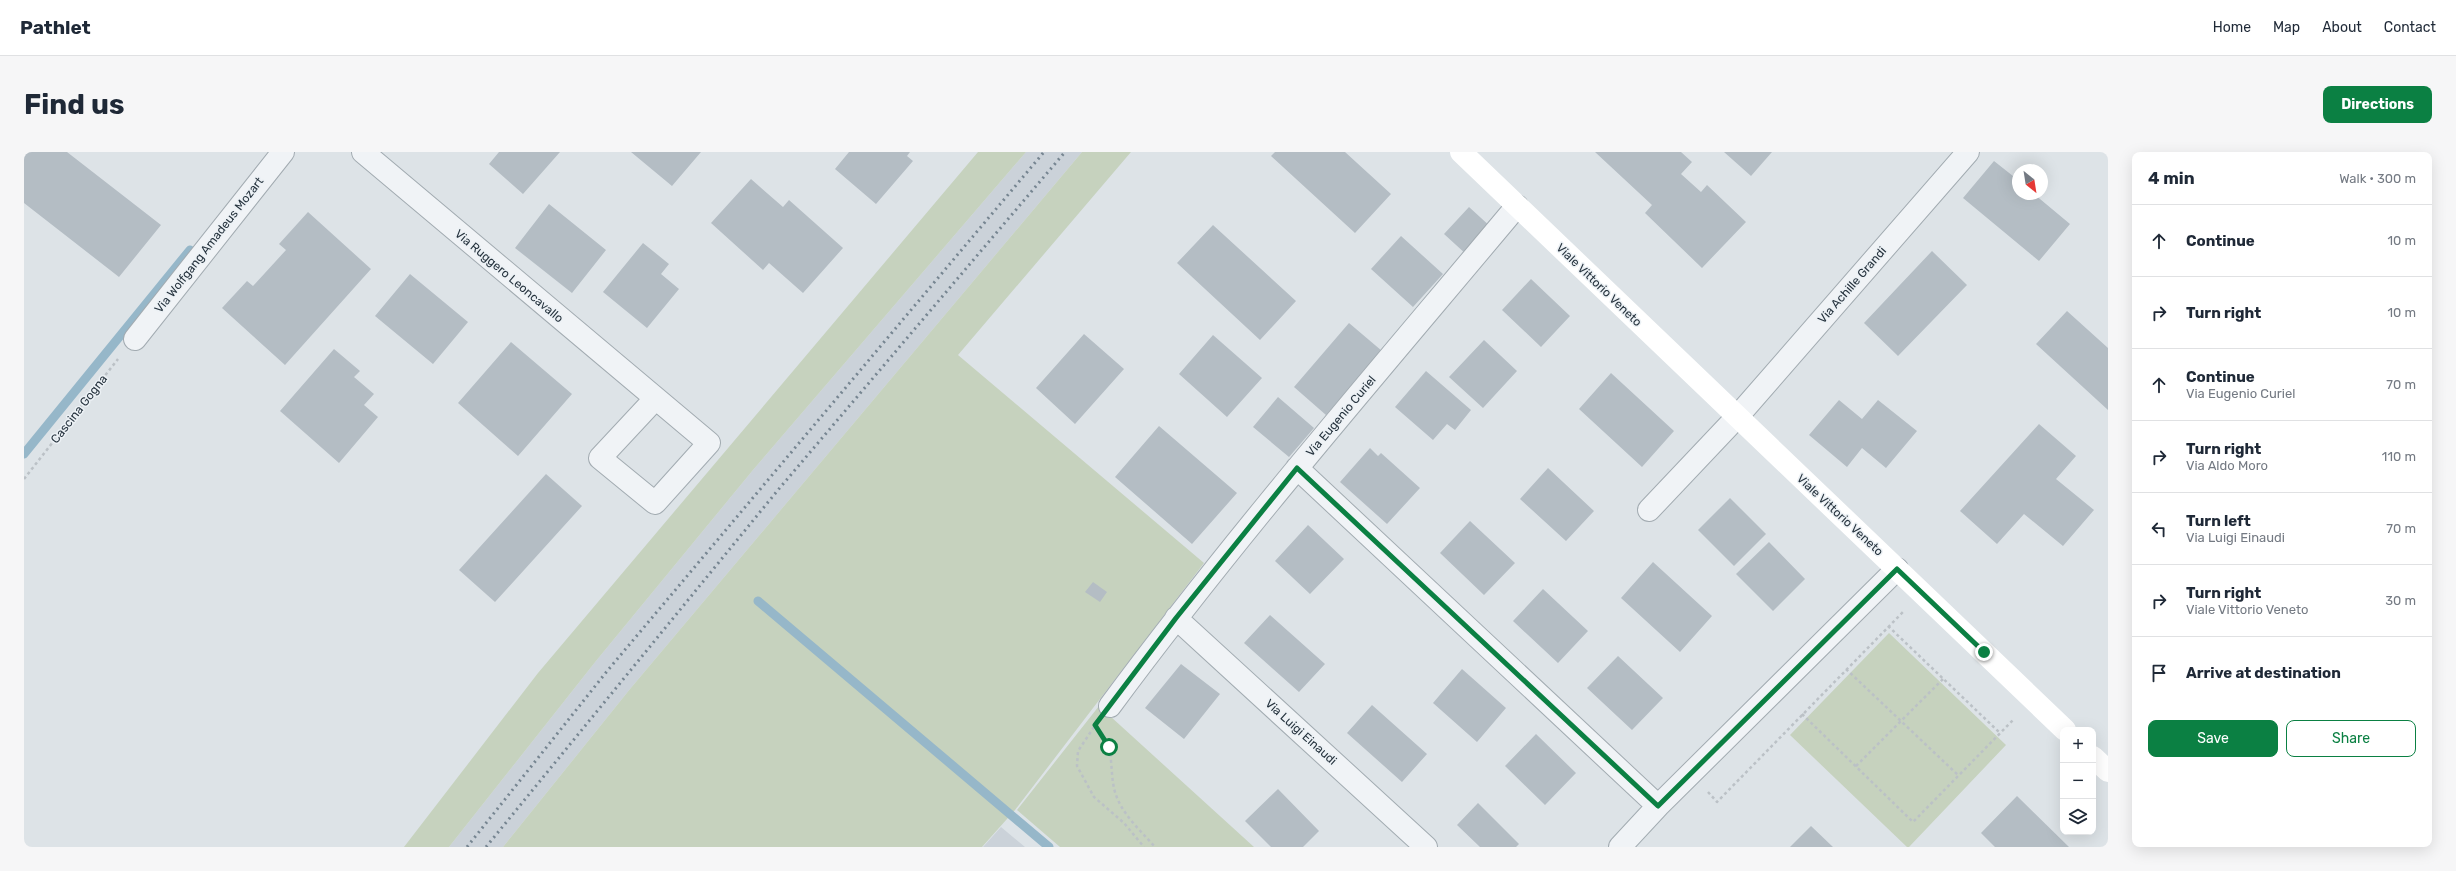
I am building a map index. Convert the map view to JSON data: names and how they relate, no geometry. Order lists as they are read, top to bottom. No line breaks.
{"streets":{"street":["Via Wolfgang Amadeus Mozart","Via Ruggero Leoncavallo","Viale Vittorio Veneto","Via Achille Grandi","Via Eugenio Curiel","Via Luigi Einaudi"],"path":["Cascina Gogna"]},"crossings":[["Via Wolfgang Amadeus Mozart","Cascina Gogna"],["Viale Vittorio Veneto","Via Achille Grandi"],["Viale Vittorio Veneto","Via Eugenio Curiel"],["Via Eugenio Curiel","Via Luigi Einaudi"]],"north":"bottom right","page":{"header":"Pathlet","nav":["Home","Map","About","Contact"],"buttons":["Directions",["Save","Share"]],"title":"Find us","heading":["4 min","Walk · 300 m"],"list":[["Continue","10 m"],["Turn right","10 m"],["Continue","Via Eugenio Curiel","70 m"],["Turn right","Via Aldo Moro","110 m"],["Turn left","Via Luigi Einaudi","70 m"],["Turn right","Viale Vittorio Veneto","30 m"],"Arrive at destination"],"map_buttons":["+","−"]}}
